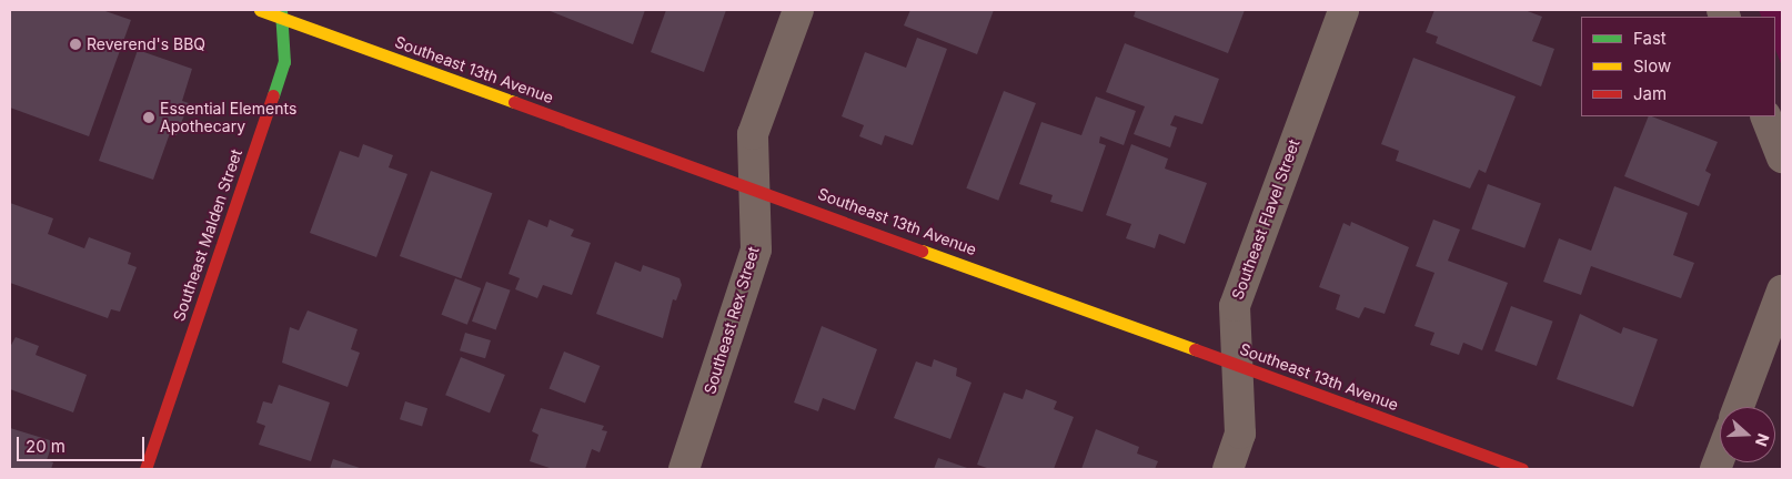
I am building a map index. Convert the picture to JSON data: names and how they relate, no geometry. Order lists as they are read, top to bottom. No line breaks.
{"streets":{"street":["Southeast 13th Avenue","Southeast Flavel Street","Southeast Malden Street","Southeast Rex Street"]},"crossings":[["Southeast 13th Avenue","Southeast Flavel Street"],["Southeast 13th Avenue","Southeast Malden Street"],["Southeast 13th Avenue","Southeast Rex Street"]],"places":["Reverend's BBQ","Essential Elements Apothecary"],"legend":["Fast","Slow","Jam"],"scale_bar":"20 m","north":"right"}
